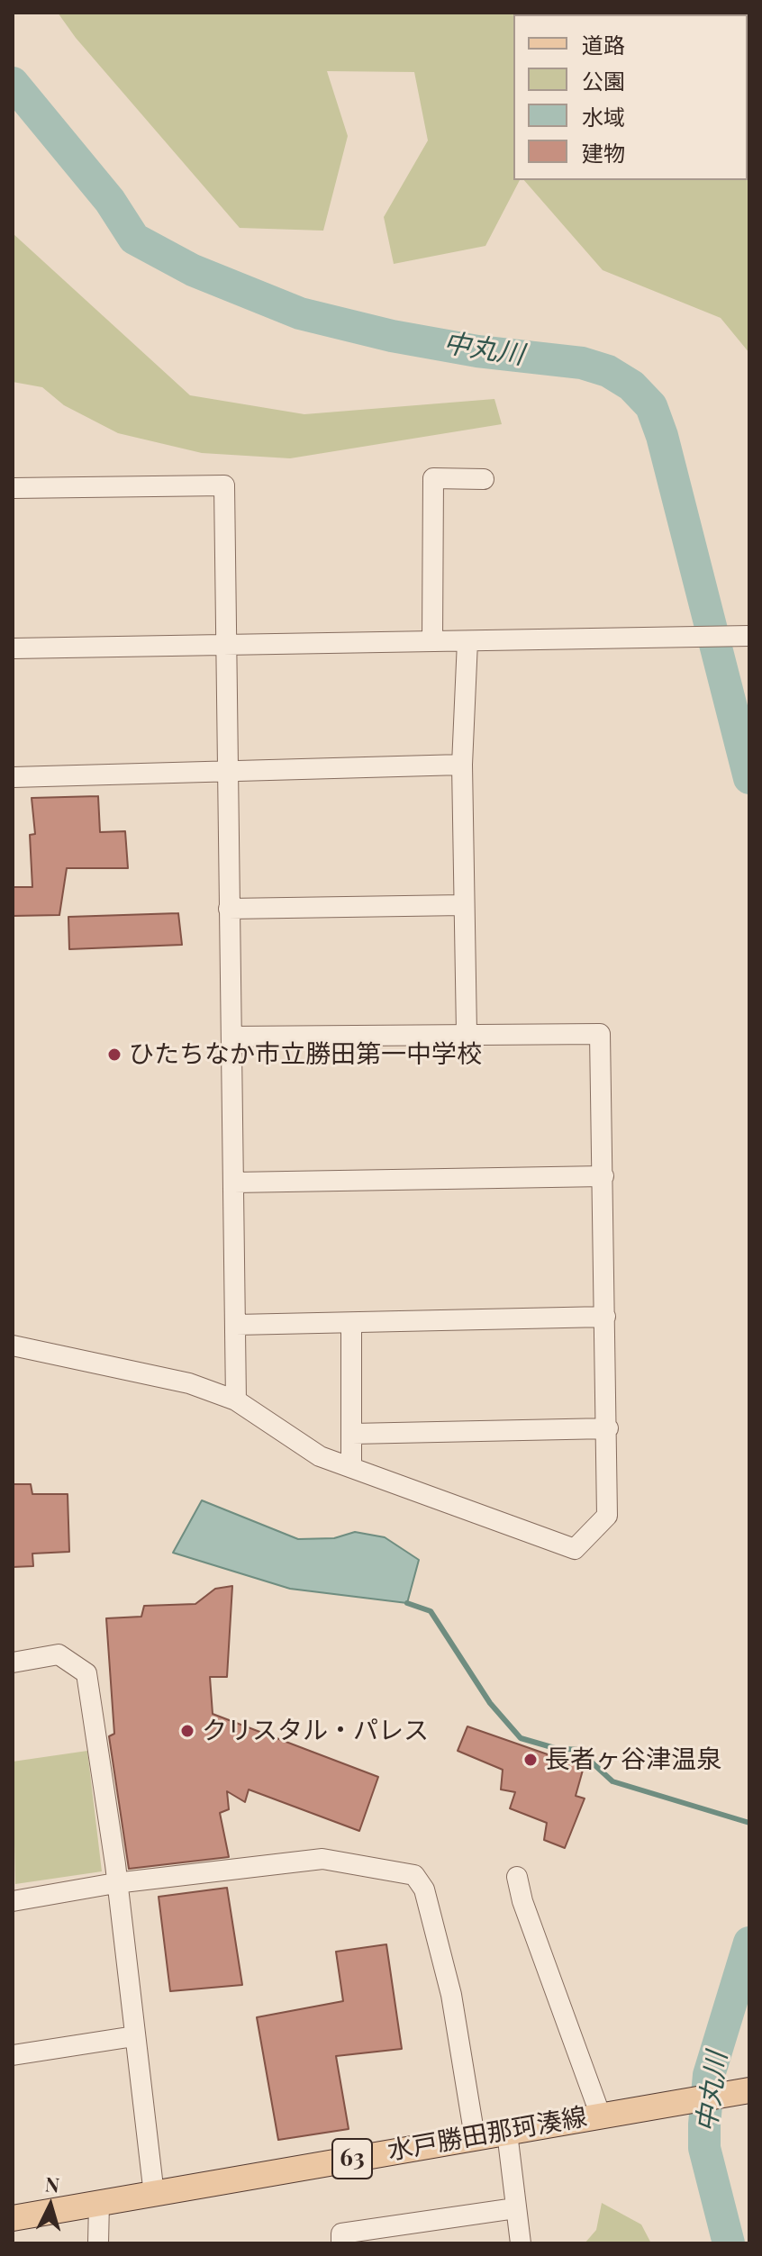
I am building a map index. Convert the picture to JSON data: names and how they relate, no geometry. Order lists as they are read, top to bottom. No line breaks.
{"streets":{"main road":["水戸勝田那珂湊線","63"]},"water":["中丸川"],"places":["ひたちなか市立勝田第一中学校","クリスタル・パレス","長者ヶ谷津温泉"],"legend":["道路","公園","水域","建物"],"north":"top"}
